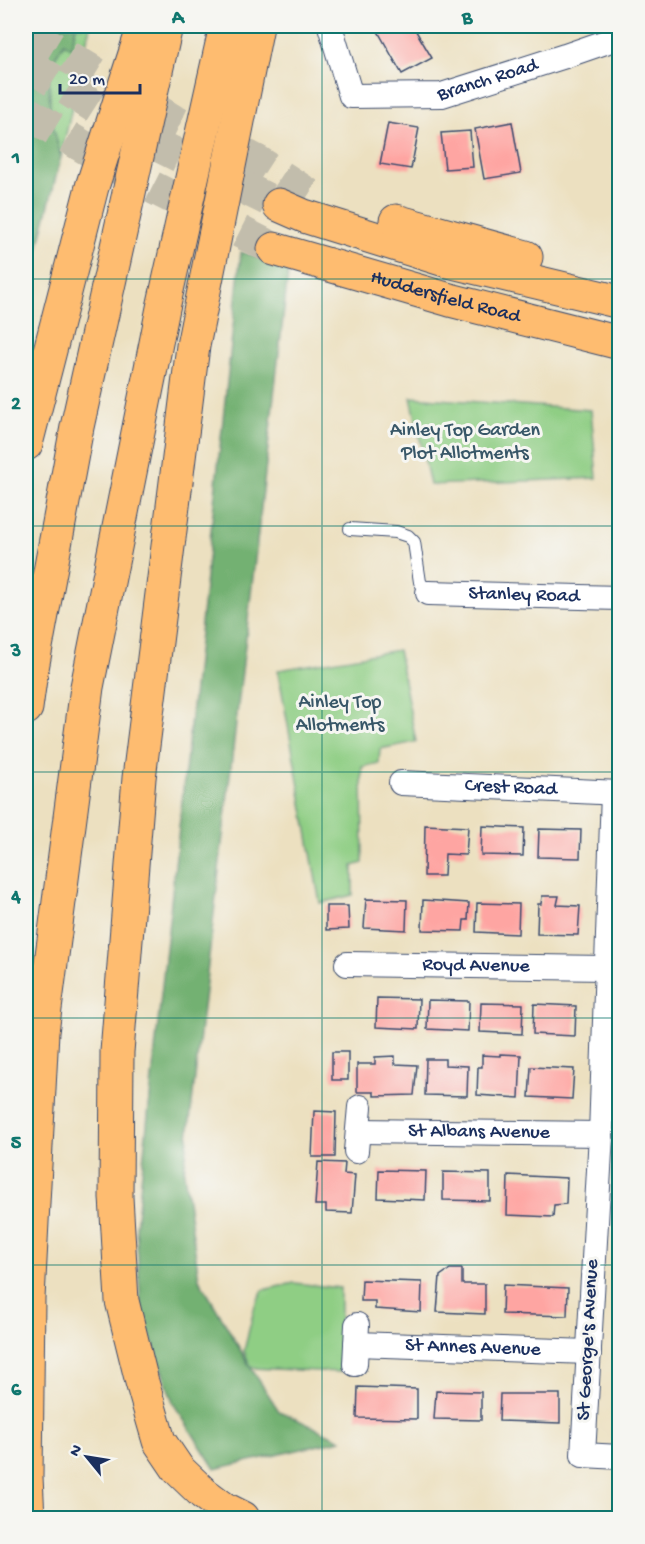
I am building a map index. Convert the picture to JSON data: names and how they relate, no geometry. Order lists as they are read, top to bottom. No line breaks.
{"streets":{"highway":["Huddersfield Road"],"street":["Branch Road","Stanley Road","Crest Road","Royd Avenue","St Albans Avenue","St George's Avenue","St Annes Avenue"]},"crossings":[["Crest Road","St George's Avenue"],["Royd Avenue","St George's Avenue"],["St Albans Avenue","St George's Avenue"],["St George's Avenue","St Annes Avenue"]],"parks":["Ainley Top Garden Plot Allotments","Ainley Top Allotments"],"scale_bar":"20 m","north":"top left","grid":{"columns":["A","B"],"rows":["1","2","3","4","5","6"]}}
